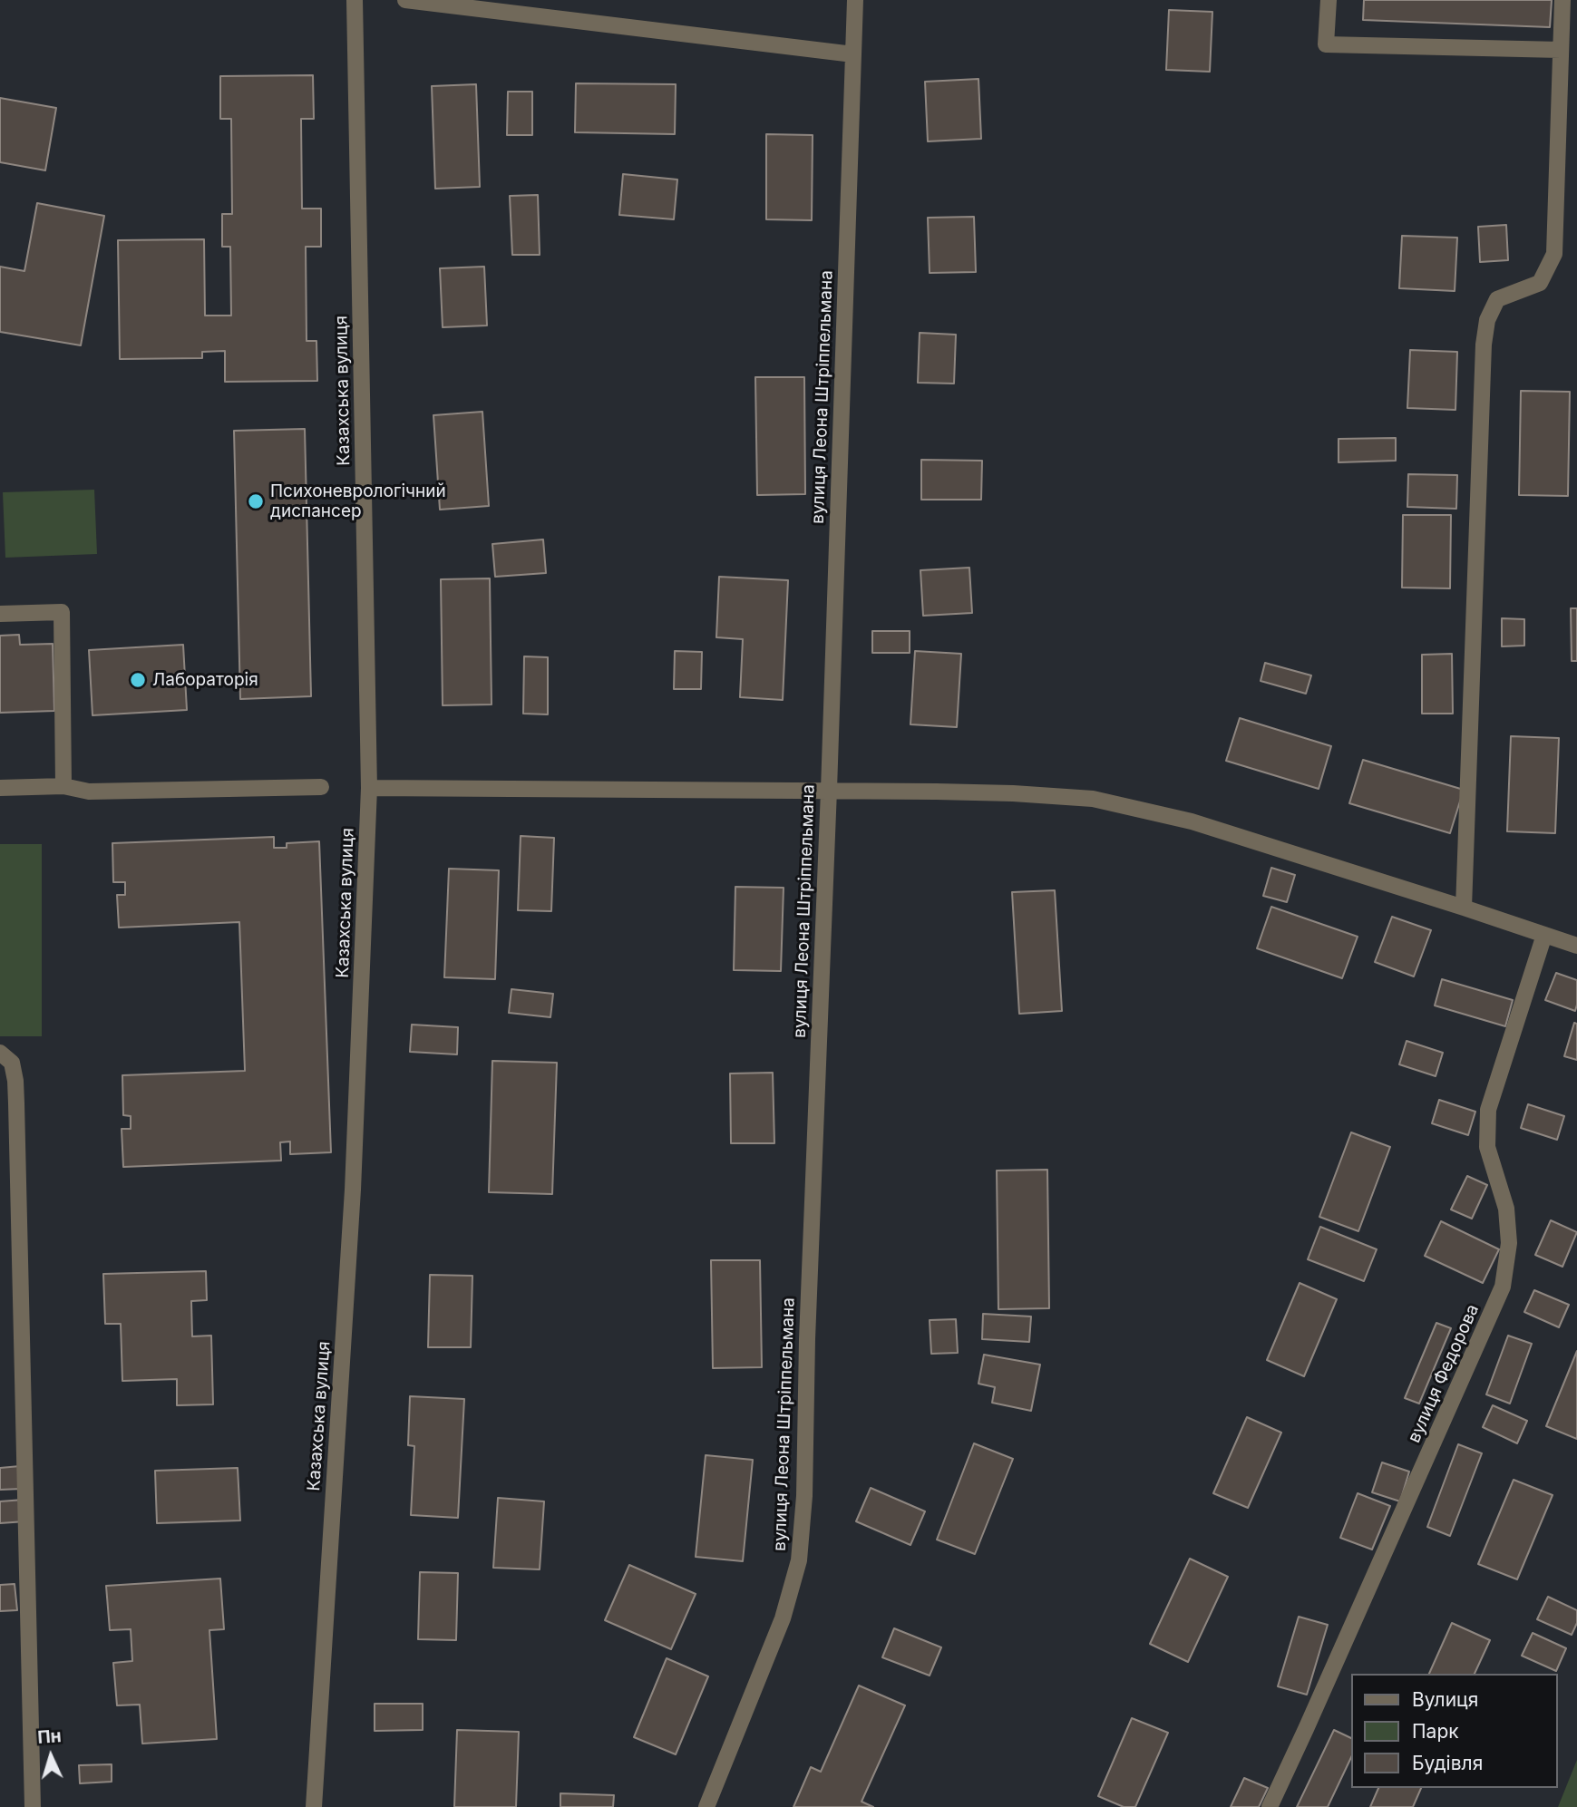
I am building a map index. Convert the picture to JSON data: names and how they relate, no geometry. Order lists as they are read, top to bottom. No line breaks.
{"streets":{"street":["Казахська вулиця","вулиця Леона Штріппельмана","вулиця Федорова"]},"places":["Психоневрологічний диспансер","Лабораторія"],"legend":["Вулиця","Парк","Будівля"],"north":"top"}
